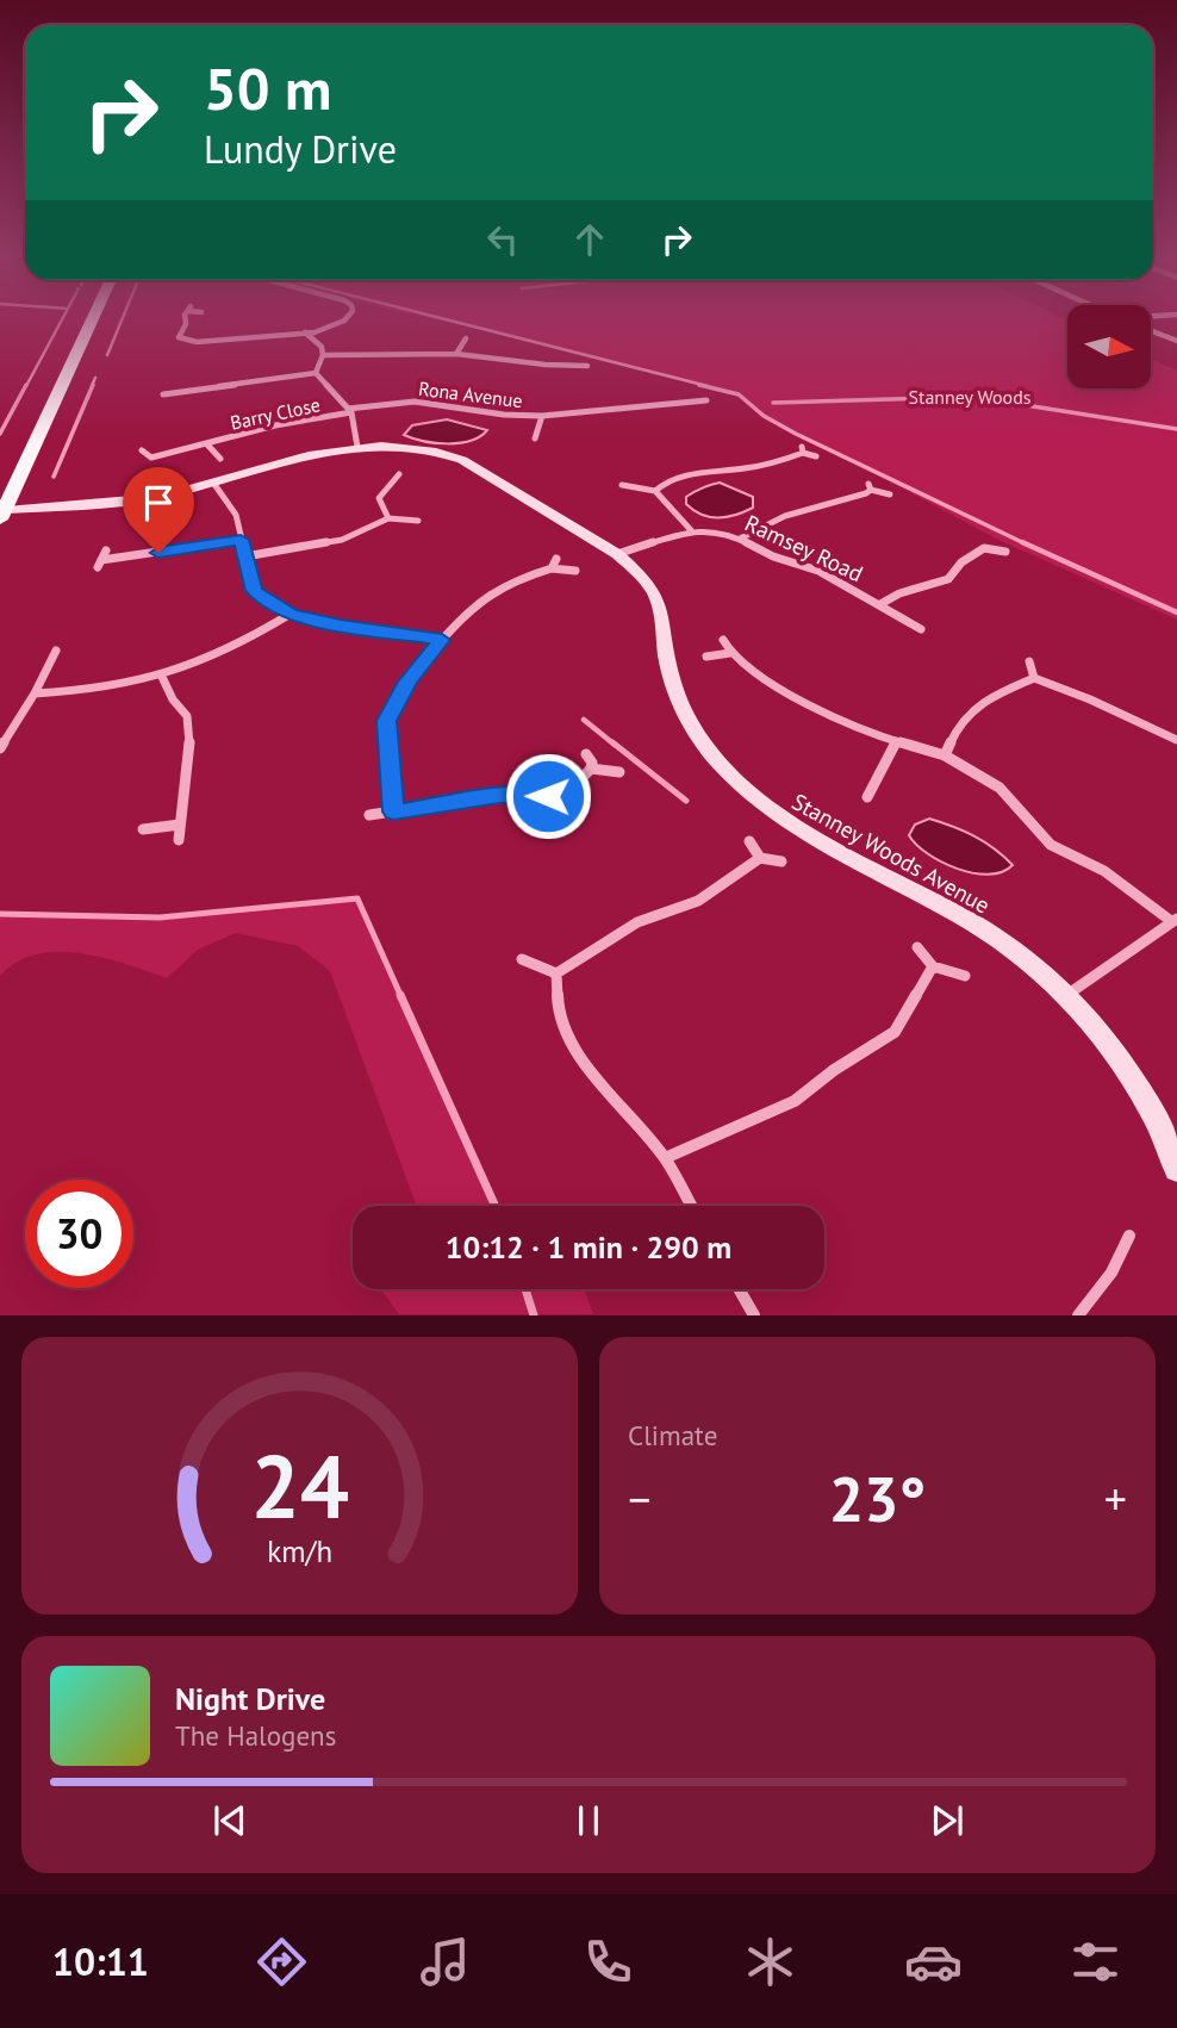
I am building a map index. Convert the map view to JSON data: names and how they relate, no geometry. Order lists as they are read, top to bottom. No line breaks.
{"streets":{"street":["Rona Avenue","Barry Close","Ramsey Road","Stanney Woods Avenue"]},"crossings":[["Rona Avenue","Barry Close"],["Ramsey Road","Stanney Woods Avenue"]],"parks":["Stanney Woods"],"north":"right","page":{"turn":["50 m","Lundy Drive"],"limit":"30","trip":"10:12 · 1 min · 290 m","tile":"Climate","heat":["−","23°","+"],"song":["Night Drive","The Halogens"],"tabs":"10:11","gauge":["24","km/h"]}}
